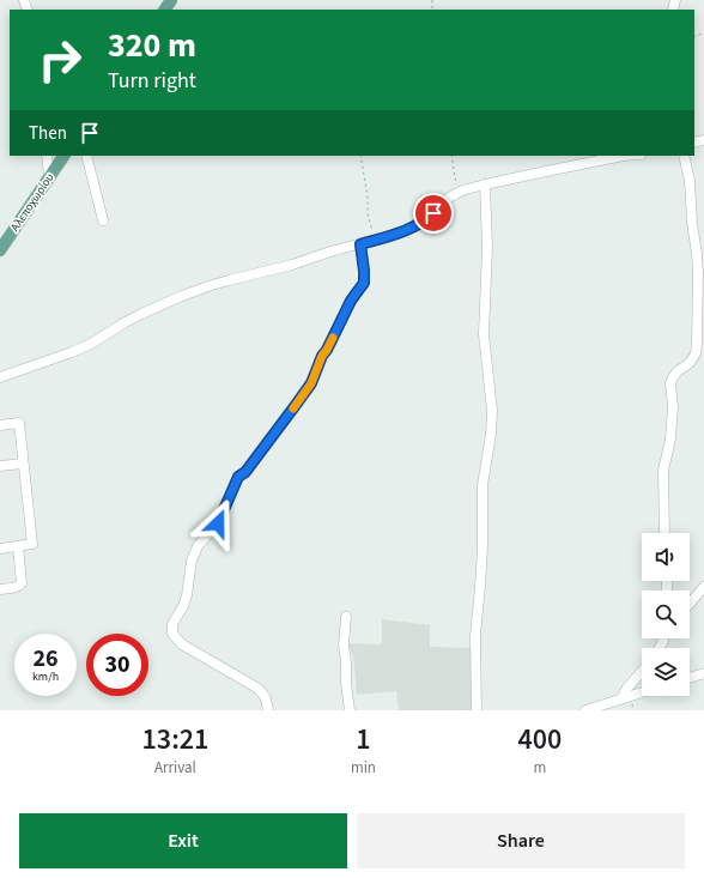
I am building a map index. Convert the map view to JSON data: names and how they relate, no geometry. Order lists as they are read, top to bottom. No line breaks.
{"streets":{"main road":["Αλεποχωρίου"]},"page":{"turn":["320 m","Turn right"],"then":"Then","speed":"26 km/h","limit":"30","eta":["13:21","Arrival","1","min","400","m"],"buttons":["Exit","Share"]}}
